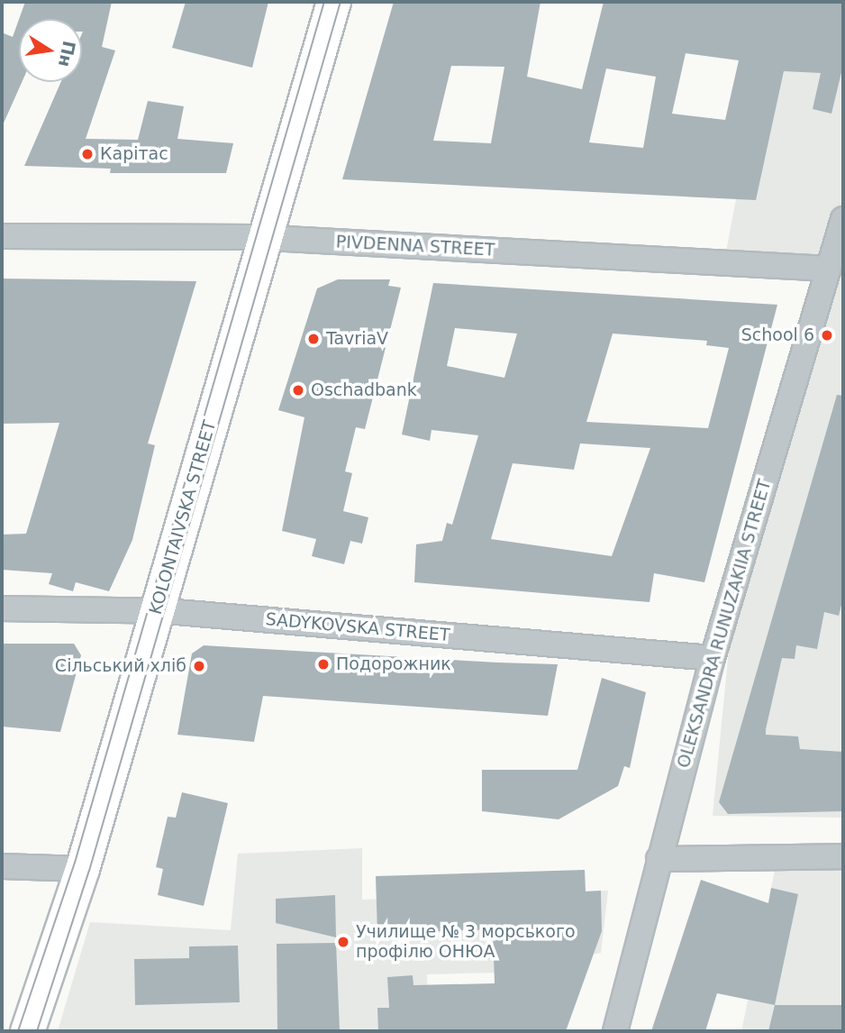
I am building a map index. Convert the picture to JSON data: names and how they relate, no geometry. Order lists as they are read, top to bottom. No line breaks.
{"streets":{"main road":["KOLONTAIVSKA STREET"],"street":["PIVDENNA STREET","OLEKSANDRA RUNUZAKIIA STREET","SADYKOVSKA STREET"]},"crossings":[["PIVDENNA STREET","KOLONTAIVSKA STREET"],["PIVDENNA STREET","OLEKSANDRA RUNUZAKIIA STREET"],["KOLONTAIVSKA STREET","SADYKOVSKA STREET"],["OLEKSANDRA RUNUZAKIIA STREET","SADYKOVSKA STREET"]],"places":["Карітас","School 6","TavriaV","Oschadbank","Подорожник","Сільський хліб","Училище № 3 морського профілю ОНЮА"],"north":"right"}
